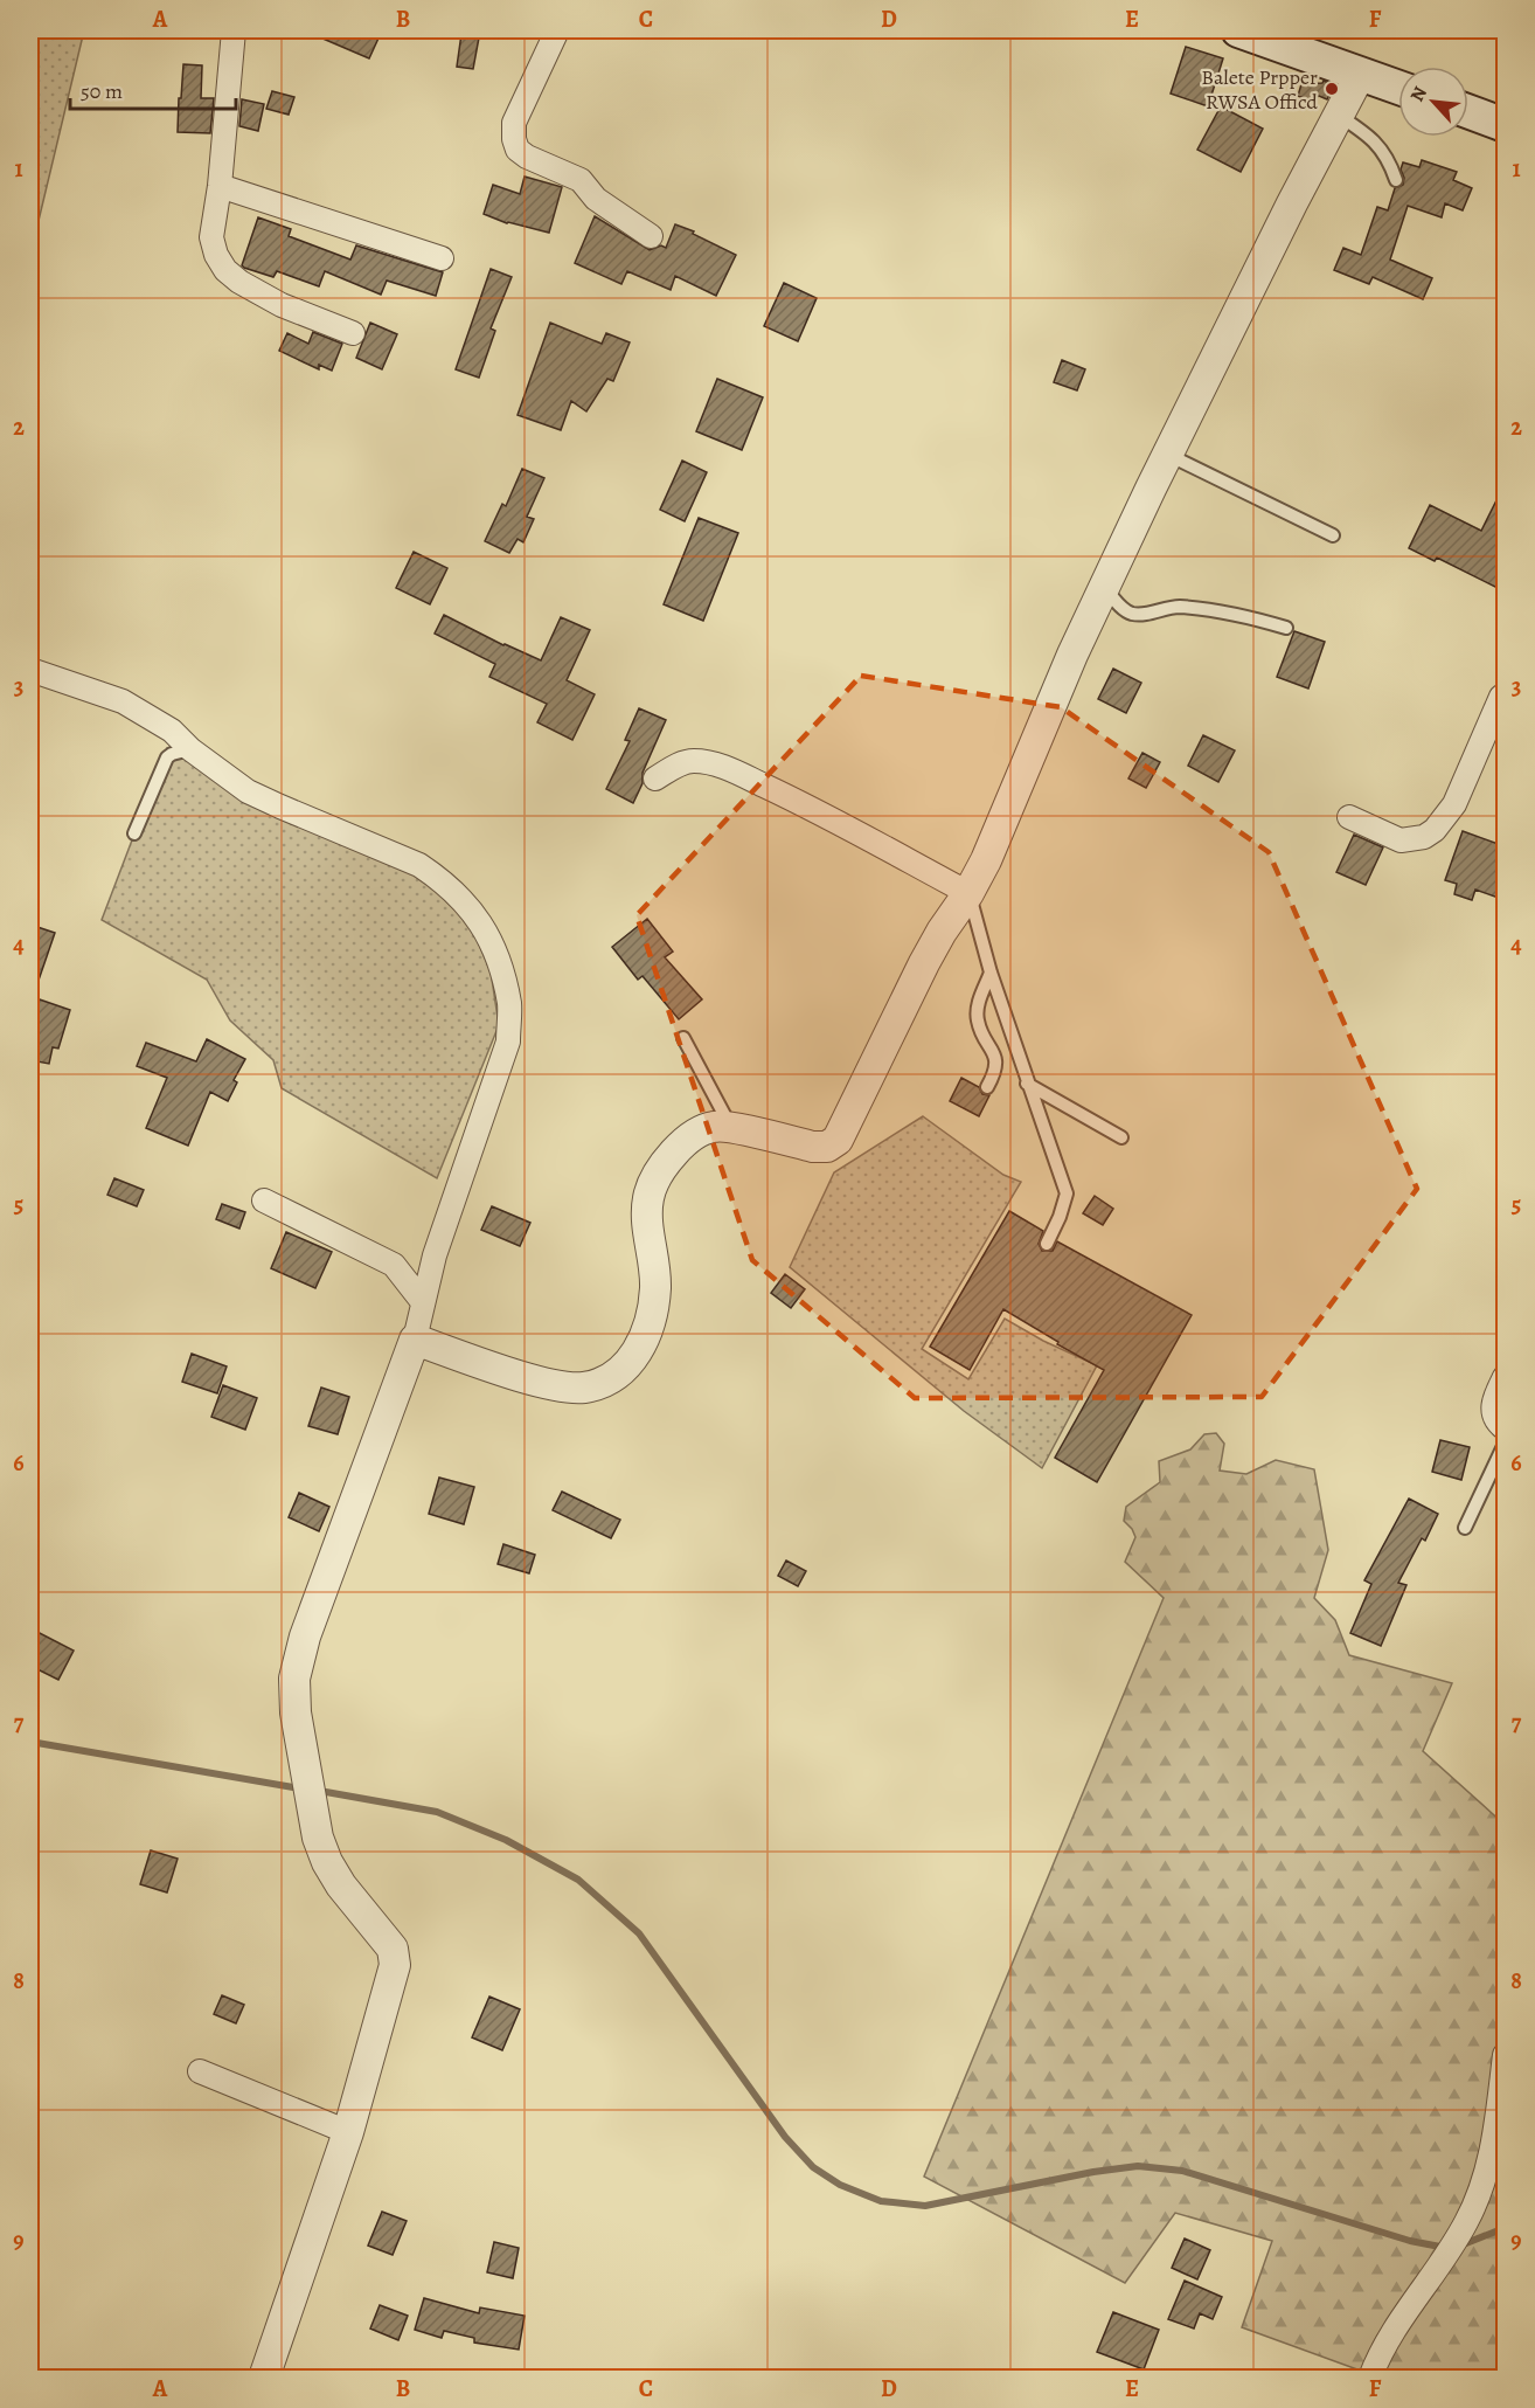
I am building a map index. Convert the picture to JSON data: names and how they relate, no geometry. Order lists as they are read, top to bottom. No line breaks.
{"places":["Balete Prpper RWSA Officd"],"scale_bar":"50 m","north":"top left","grid":{"columns":["A","B","C","D","E","F"],"rows":["1","2","3","4","5","6","7","8","9"]}}
